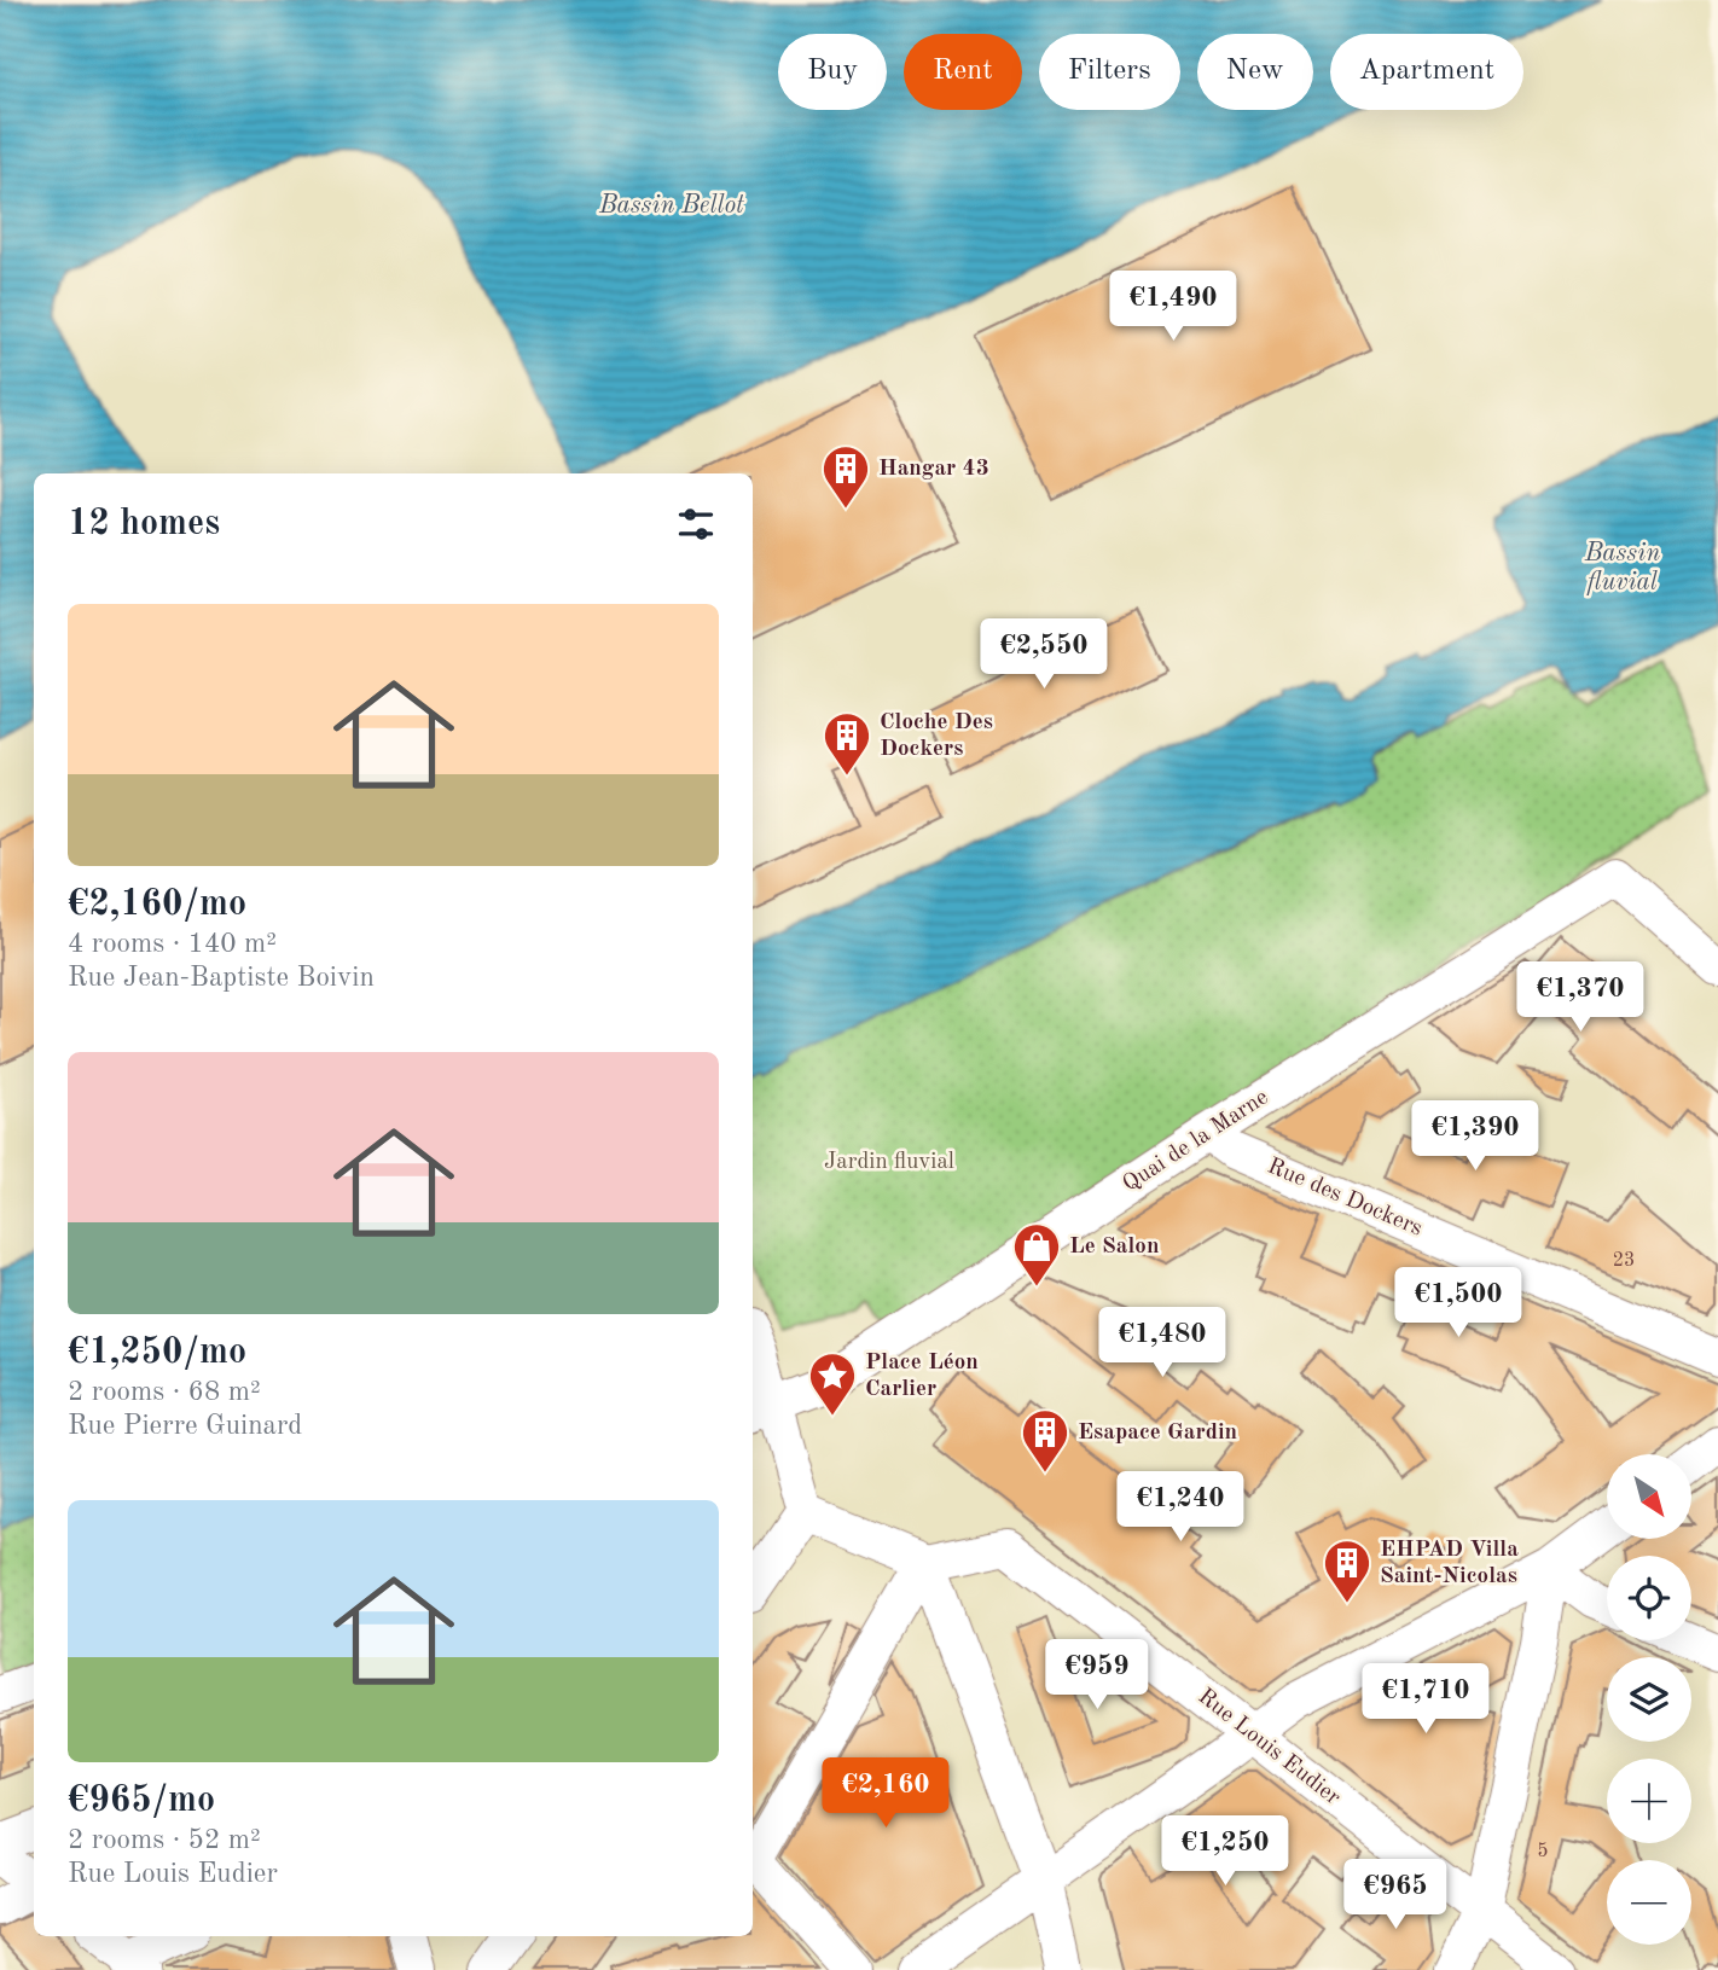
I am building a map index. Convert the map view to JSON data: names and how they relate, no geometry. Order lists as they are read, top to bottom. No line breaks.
{"streets":{"street":["Quai de la Marne","Rue des Dockers","Rue Louis Eudier"]},"crossings":[["Quai de la Marne","Rue des Dockers"]],"water":["Bassin Bellot","Bassin fluvial"],"parks":["Jardin fluvial"],"places":{"building":["Hangar 43","Cloche Des Dockers","Esapace Gardin","EHPAD Villa Saint-Nicolas"],"shop":["Le Salon"],"place":["Place Léon Carlier"]},"house_numbers":["23","5"],"north":"bottom right","page":{"chip":["Buy","Rent","Filters","New","Apartment"],"price":["€1,490","€2,550","€1,370","€1,390","€1,500","€1,480","€1,240","€959","€1,710","€2,160","€1,250","€965"],"heading":"12 homes","list":[{"name":"€2,160/mo","note":"4 rooms · 140 m² · Rue Jean-Baptiste Boivin"},{"name":"€1,250/mo","note":"2 rooms · 68 m² · Rue Pierre Guinard"},{"name":"€965/mo","note":"2 rooms · 52 m² · Rue Louis Eudier"}],"map_buttons":["+","−"]}}
